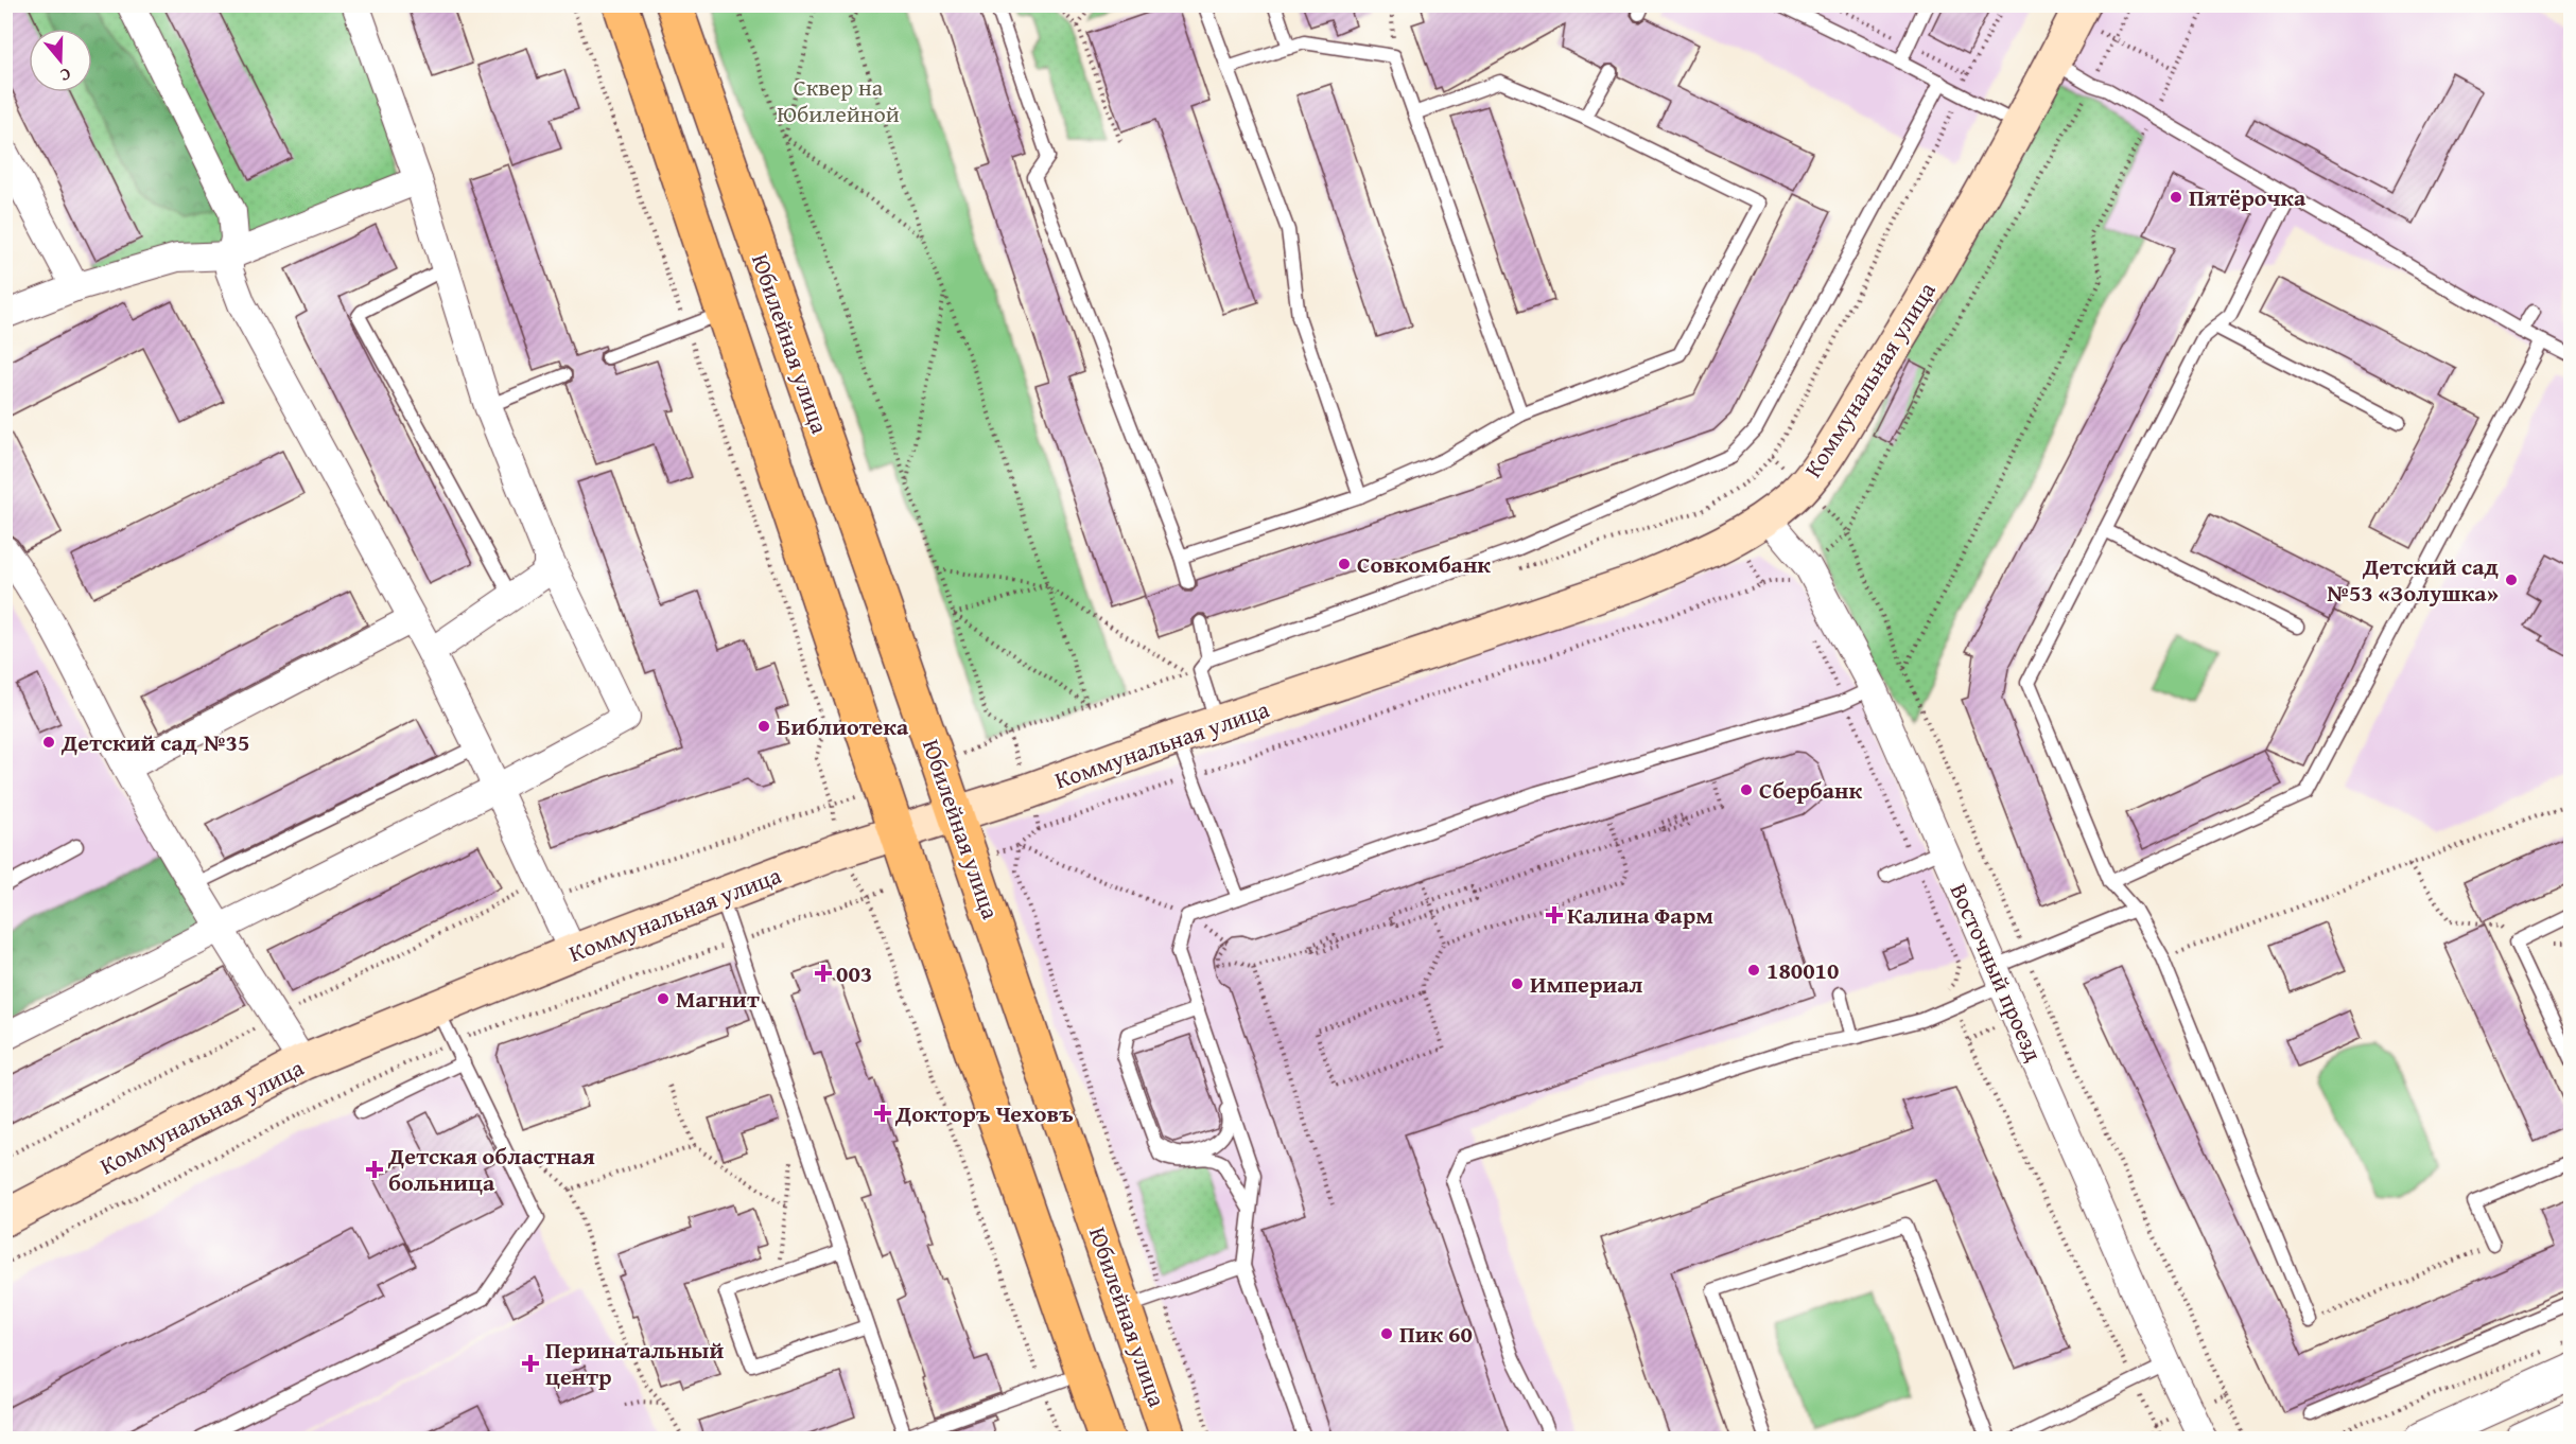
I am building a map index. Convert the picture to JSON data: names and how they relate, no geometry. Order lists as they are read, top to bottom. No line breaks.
{"streets":{"highway":["Юбилейная улица"],"main road":["Коммунальная улица"],"street":["Восточный проезд"]},"crossings":[["Юбилейная улица","Коммунальная улица"],["Коммунальная улица","Восточный проезд"]],"parks":["Сквер на Юбилейной"],"places":{"other":["Пятёрочка","Совкомбанк","Детский сад №53 «Золушка»","Библиотека","Детский сад №35","Сбербанк","180010","Империал","Магнит","Пик 60"],"health":["Калина Фарм","003","Докторъ Чеховъ","Детская областная больница","Перинатальный центр"]},"north":"bottom"}
